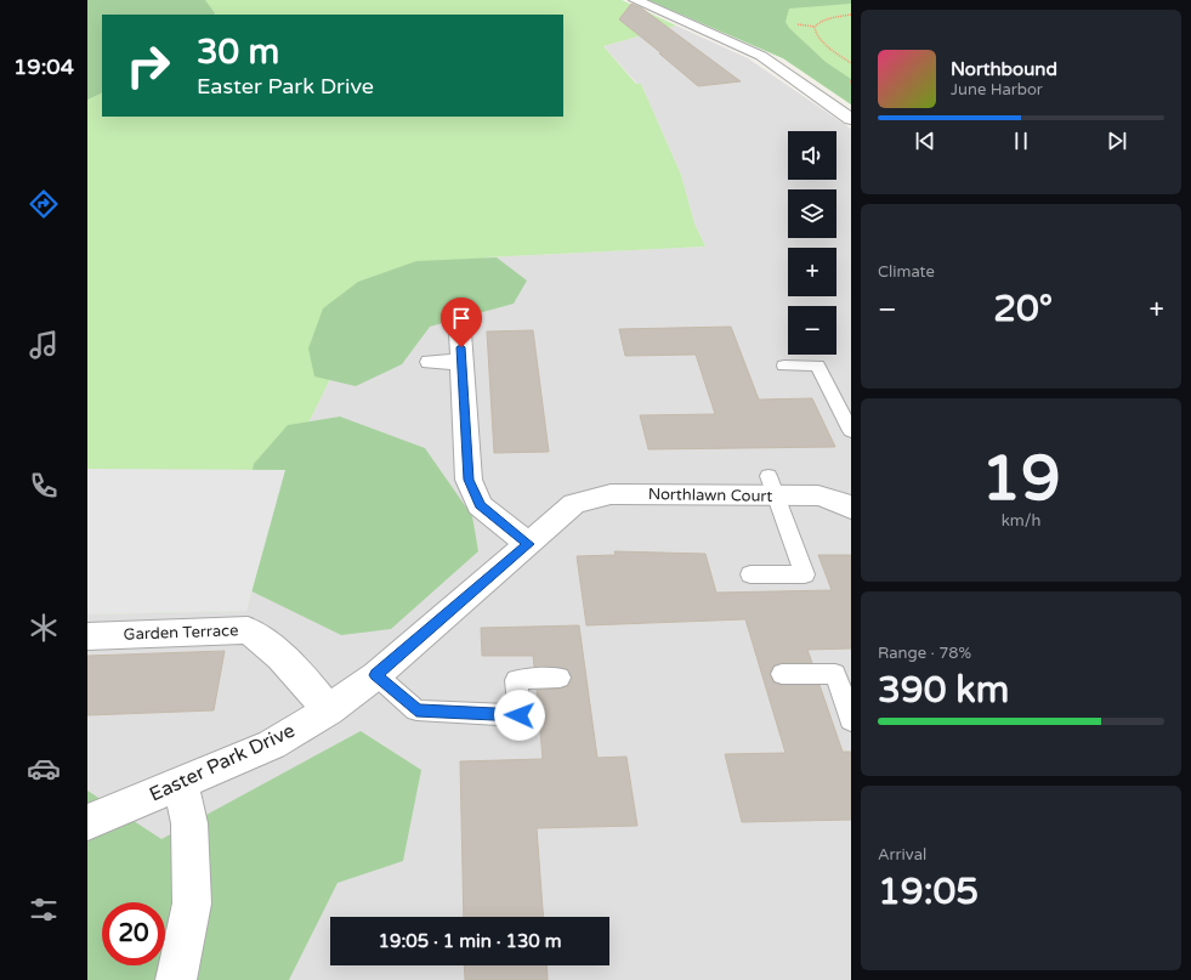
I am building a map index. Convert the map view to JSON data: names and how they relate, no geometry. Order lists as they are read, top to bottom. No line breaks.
{"streets":{"street":["Northlawn Court","Garden Terrace","Easter Park Drive"]},"crossings":[["Northlawn Court","Easter Park Drive"],["Garden Terrace","Easter Park Drive"]],"page":{"tabs":"19:04","turn":["30 m","Easter Park Drive"],"song":["Northbound","June Harbor"],"map_buttons":["+","−"],"tile":["Climate",["19","km/h"],["Range · 78%","390 km"],["Arrival","19:05"]],"heat":["−","20°","+"],"limit":"20","trip":"19:05 · 1 min · 130 m"}}
